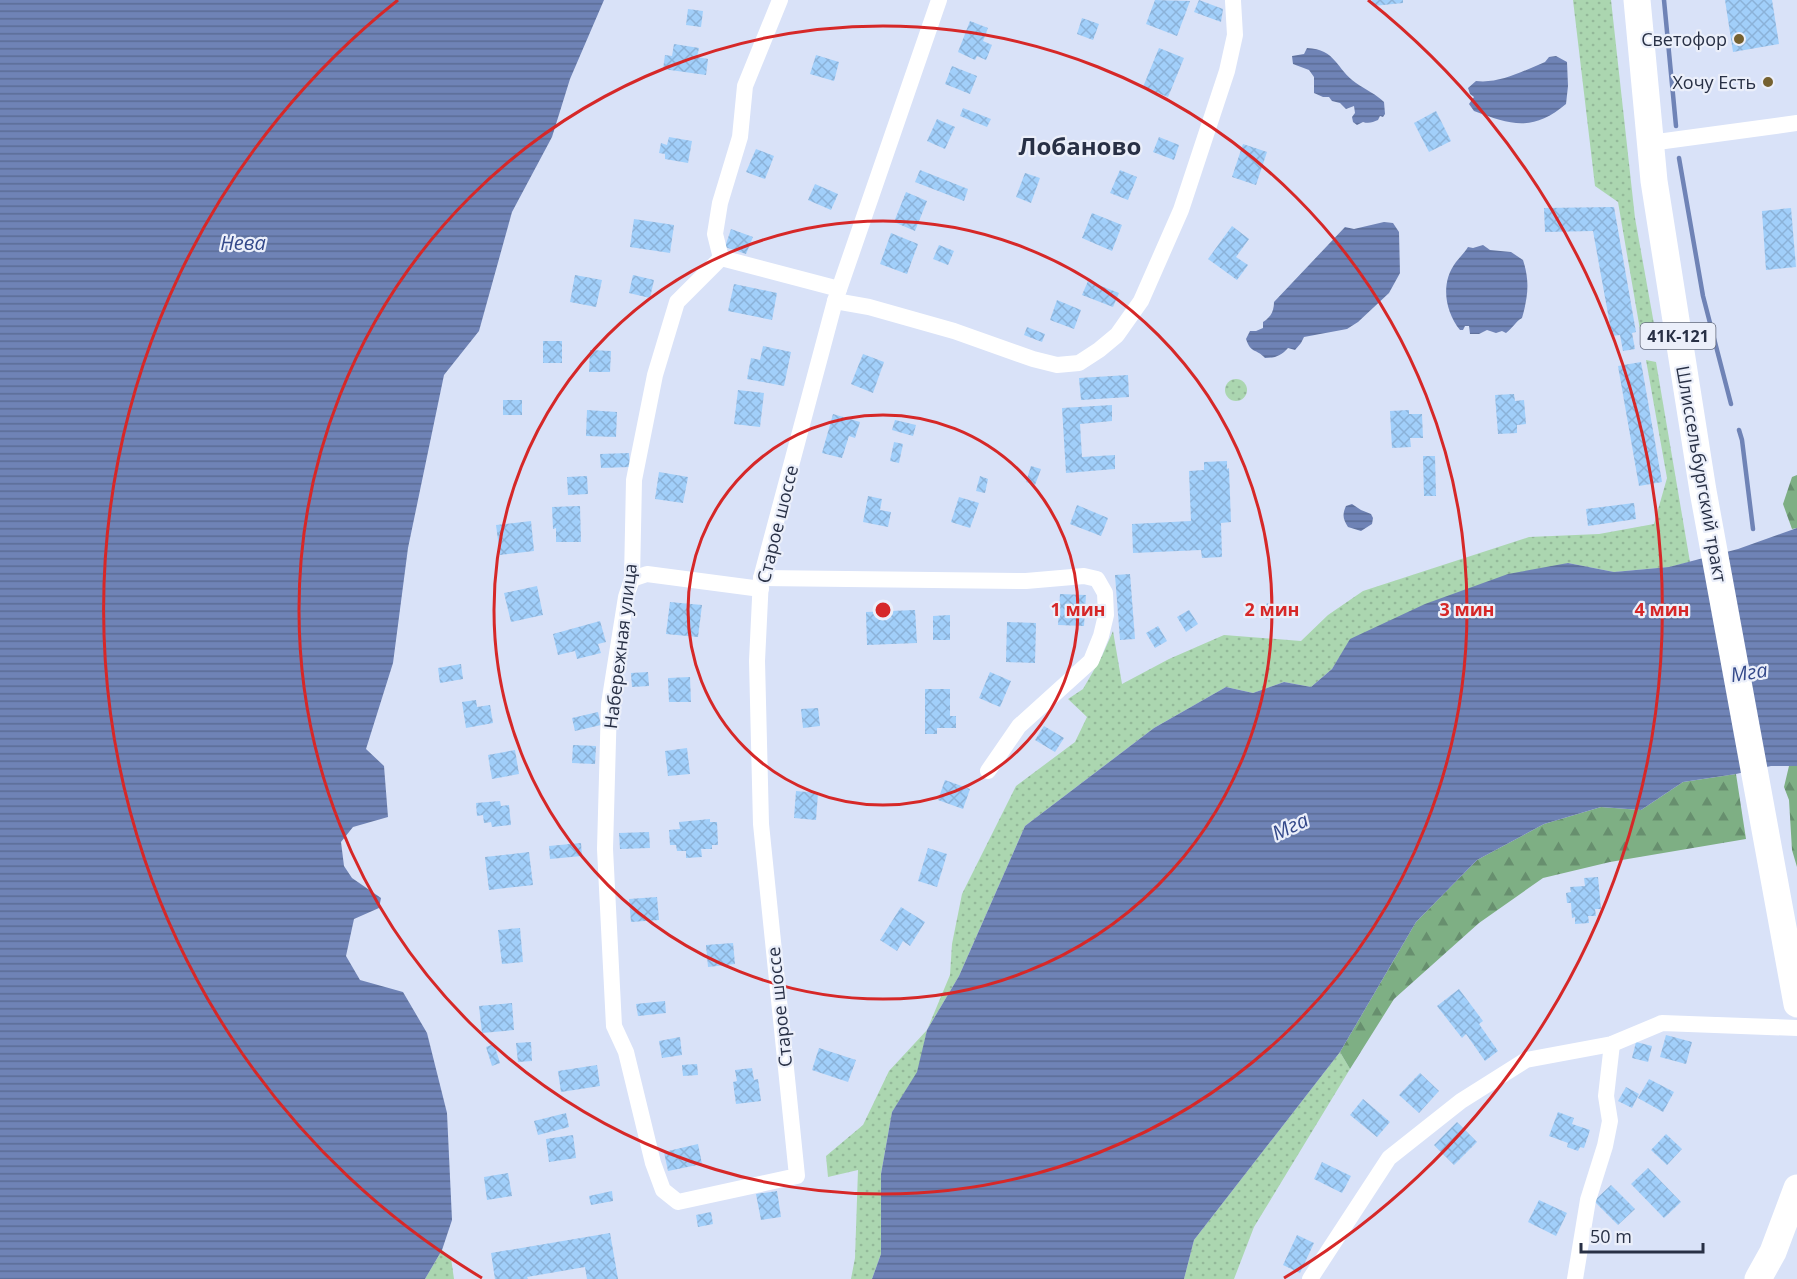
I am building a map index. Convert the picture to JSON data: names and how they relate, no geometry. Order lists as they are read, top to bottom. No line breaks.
{"streets":{"main road":["41К-121","Шлиссельбургский тракт"],"street":["Старое шоссе","Набережная улица"]},"crossings":[["Старое шоссе","Набережная улица"]],"districts":["Лобаново"],"water":["Нева","Мга"],"places":["Светофор","Хочу Есть"],"scale_bar":"50 m","rings":["1 мин","2 мин","3 мин","4 мин"]}
